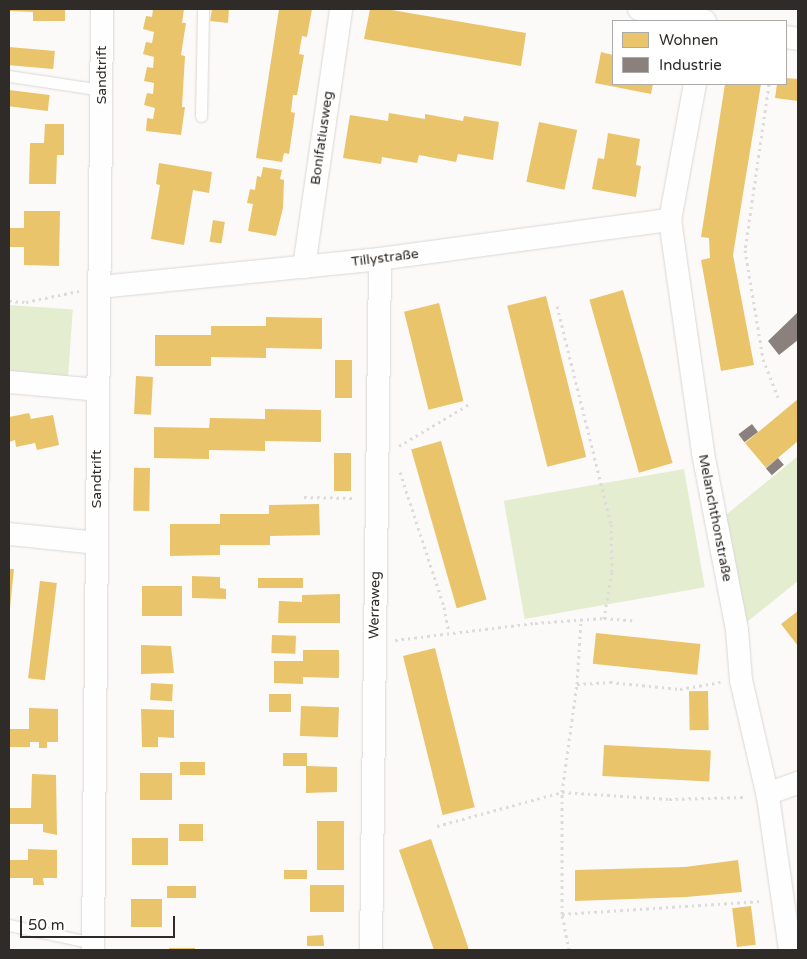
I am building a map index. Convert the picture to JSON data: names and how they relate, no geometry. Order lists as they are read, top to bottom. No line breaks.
{"streets":{"street":["Sandtrift","Bonifatiusweg","Tillystraße","Melanchthonstraße","Werraweg"]},"crossings":[["Sandtrift","Tillystraße"],["Bonifatiusweg","Tillystraße"],["Tillystraße","Melanchthonstraße"],["Tillystraße","Werraweg"]],"legend":["Wohnen","Industrie"],"scale_bar":"50 m"}
